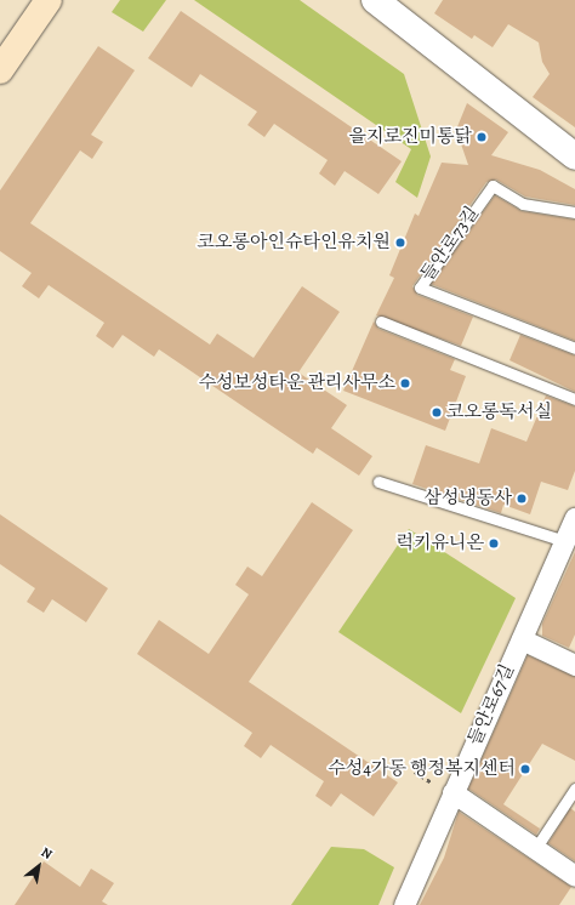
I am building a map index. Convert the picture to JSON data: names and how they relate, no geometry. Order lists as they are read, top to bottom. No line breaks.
{"streets":{"street":["들안로67길"],"lane":["들안로73길"]},"places":["을지로진미통닭","코오롱아인슈타인유치원","수성보성타운 관리사무소","코오롱독서실","삼성냉동사","럭키유니온","수성4가동 행정복지센터"],"north":"top right"}
